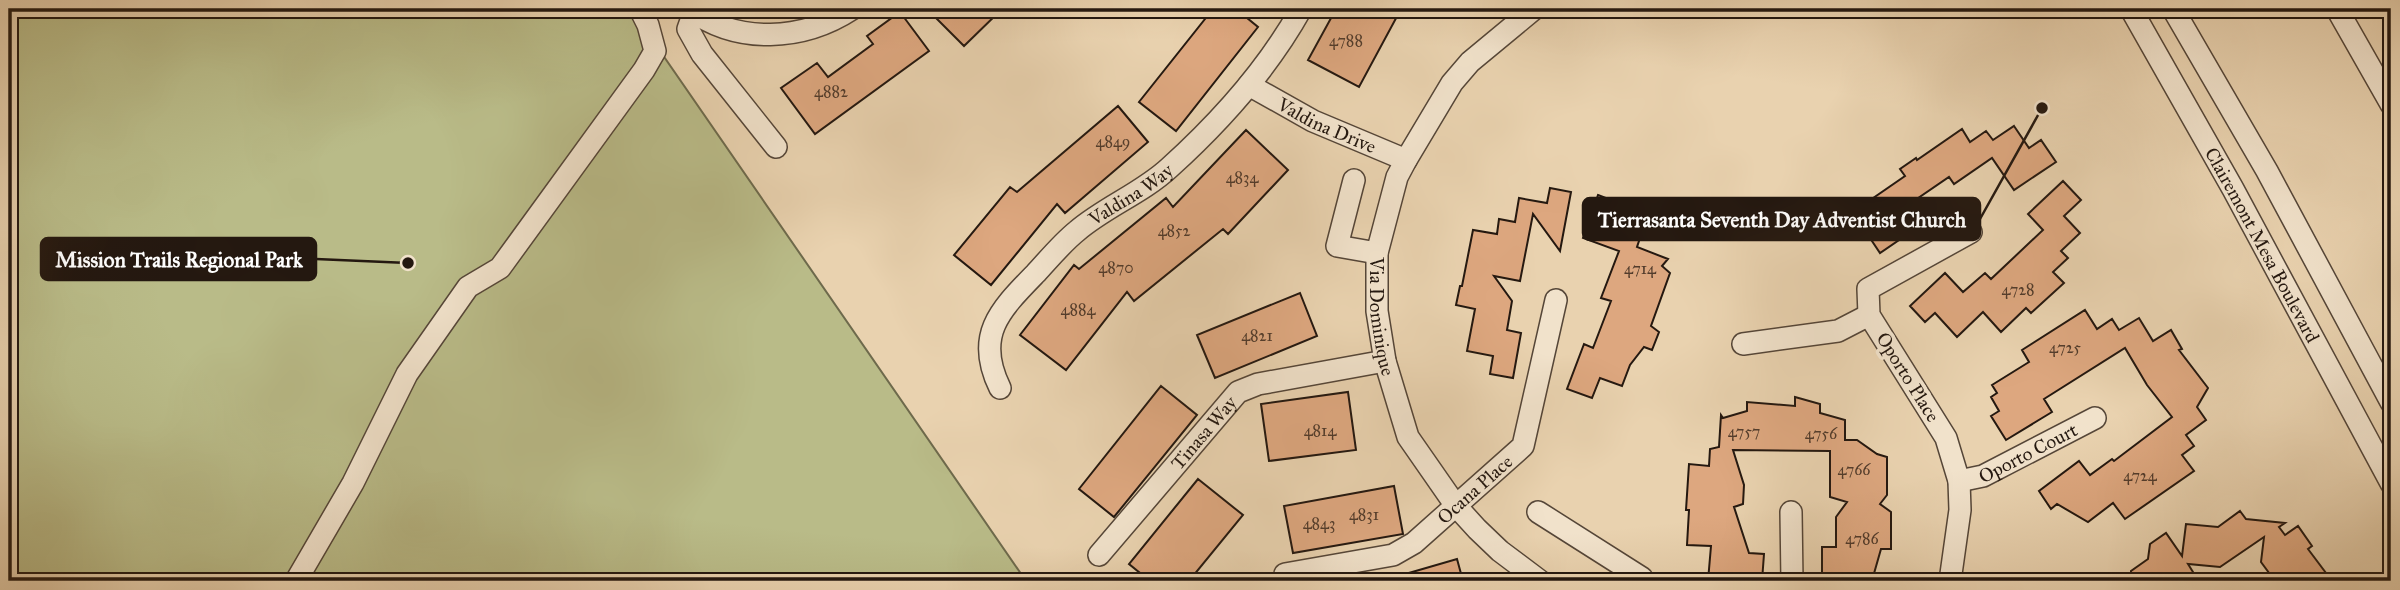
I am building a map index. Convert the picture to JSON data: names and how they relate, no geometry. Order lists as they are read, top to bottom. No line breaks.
{"streets":{"street":["Valdina Drive","Valdina Way","Clairemont Mesa Boulevard","Via Dominique","Oporto Place","Tinasa Way","Oporto Court","Ocana Place"]},"crossings":[["Valdina Drive","Valdina Way"],["Valdina Drive","Via Dominique"],["Via Dominique","Tinasa Way"],["Via Dominique","Ocana Place"],["Oporto Place","Oporto Court"]],"places":["Tierrasanta Seventh Day Adventist Church","Mission Trails Regional Park"],"house_numbers":["4788","4882","4849","4834","4852","4870","4714","4728","4884","4821","4725","4814","4757","4756","4766","4724","4831","4843","4786"]}
